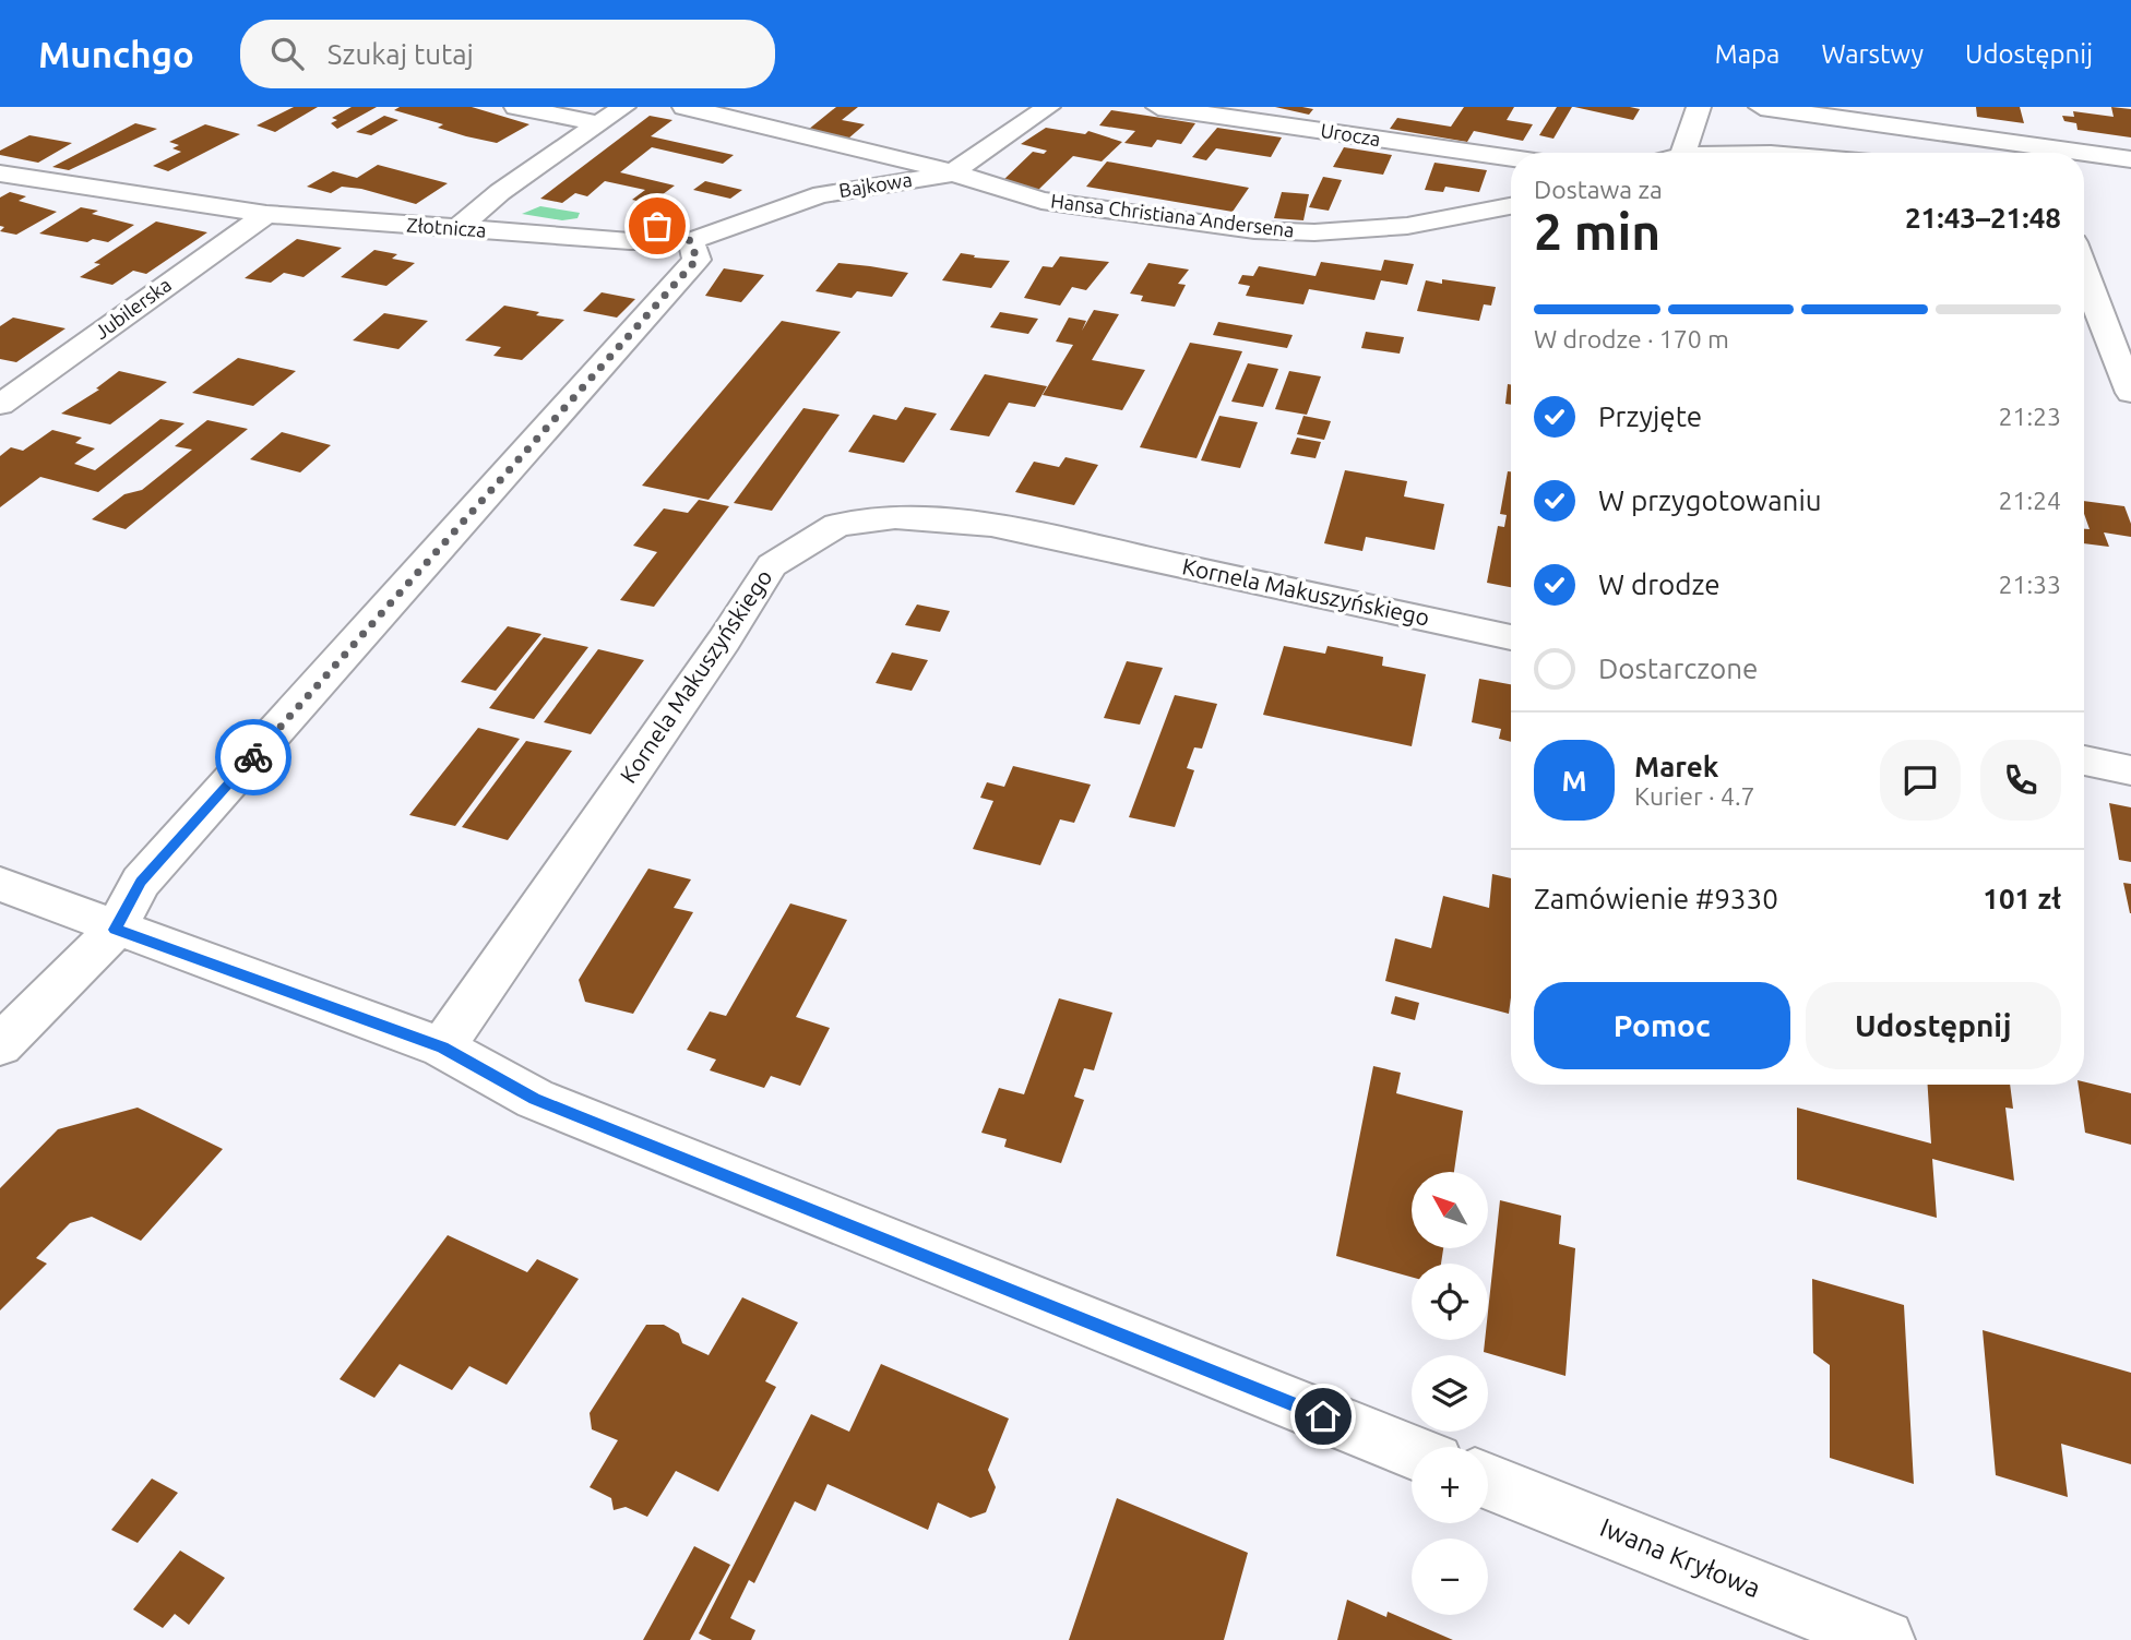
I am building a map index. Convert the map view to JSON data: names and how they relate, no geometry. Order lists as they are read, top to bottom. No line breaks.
{"streets":{"street":["Urocza","Bajkowa","Hansa Christiana Andersena","Złotnicza","Jubilerska","Kornela Makuszyńskiego","Iwana Kryłowa"]},"crossings":[["Bajkowa","Hansa Christiana Andersena"],["Bajkowa","Złotnicza"],["Złotnicza","Jubilerska"]],"north":"top left","page":{"header":"Munchgo","search":"Szukaj tutaj","nav":["Mapa","Warstwy","Udostępnij"],"heading":["2 min","Dostawa za","21:43–21:48"],"panel":["Marek","Kurier · 4.7","Zamówienie #9330","101 zł"],"bar":"W drodze · 170 m","list":[["Przyjęte","21:23"],["W przygotowaniu","21:24"],["W drodze","21:33"],"Dostarczone"],"round":"M","buttons":["Pomoc","Udostępnij"],"map_buttons":["+","−"]}}
